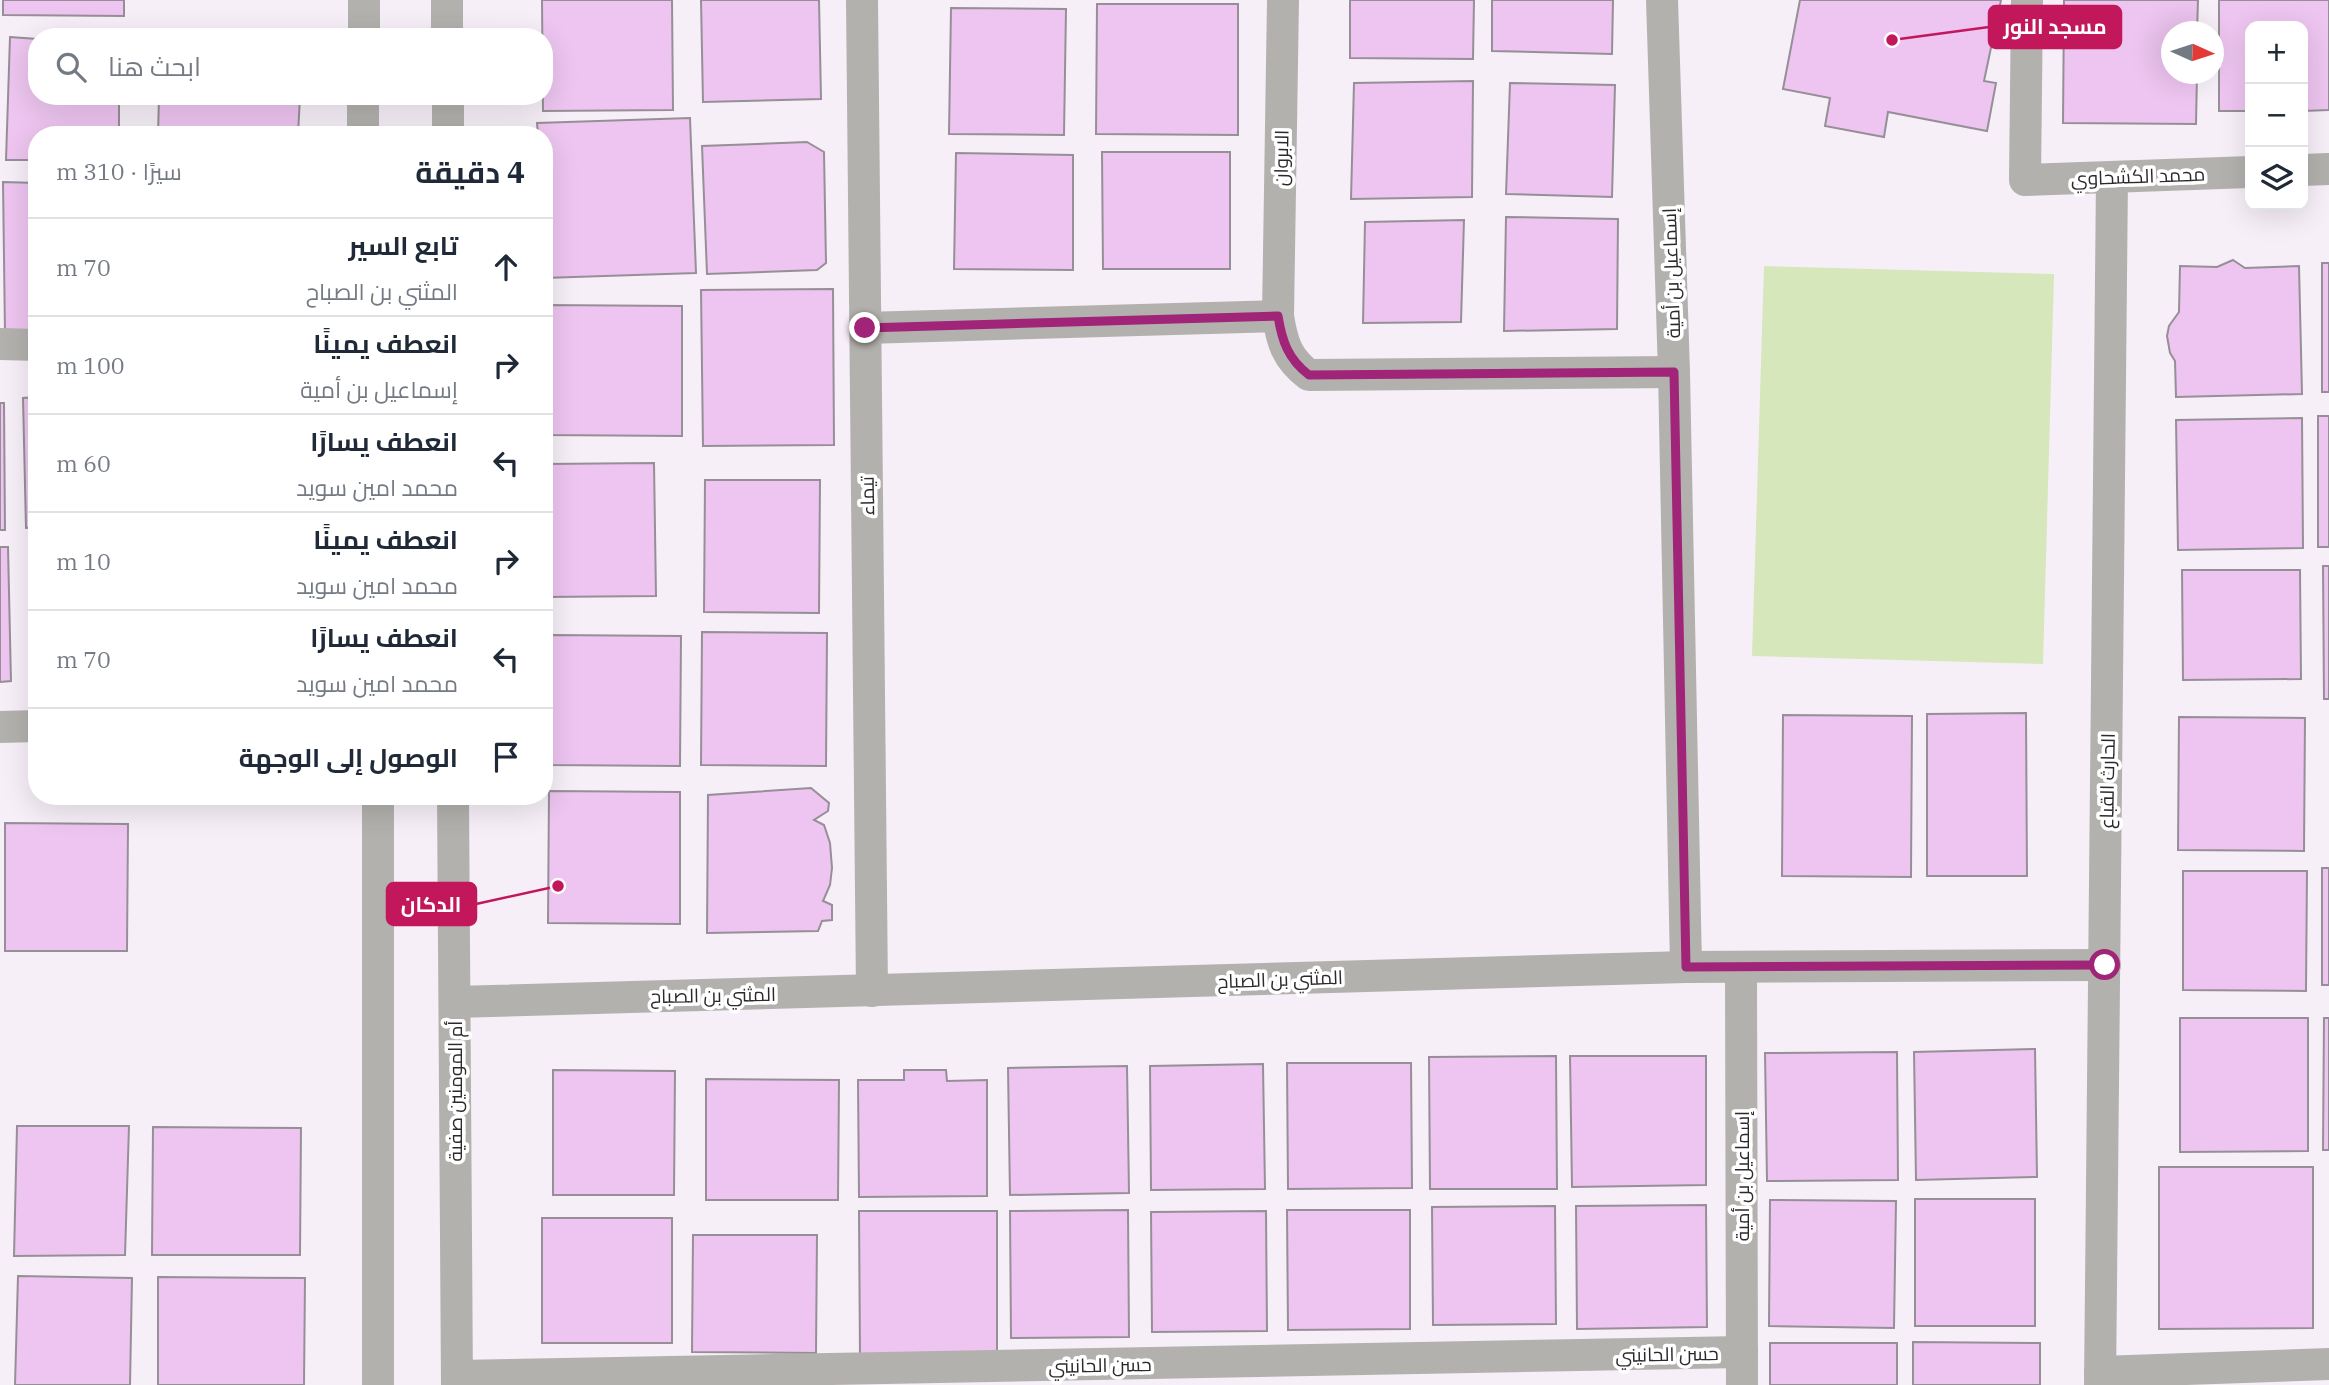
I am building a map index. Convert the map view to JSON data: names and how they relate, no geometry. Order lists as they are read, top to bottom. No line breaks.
{"streets":{"street":["الابروان","محمد الكشحاوي","إسماعيل بن أمية","تيماء","الحارث القباع","المثني بن الصباح","أم المومنين صفية","حسن الحانيني"]},"crossings":[["الابروان","إسماعيل بن أمية"],["محمد الكشحاوي","الحارث القباع"],["إسماعيل بن أمية","المثني بن الصباح"],["إسماعيل بن أمية","حسن الحانيني"],["تيماء","المثني بن الصباح"],["الحارث القباع","المثني بن الصباح"],["المثني بن الصباح","أم المومنين صفية"],["أم المومنين صفية","حسن الحانيني"]],"places":["مسجد النور","الدكان"],"north":"right","page":{"map_buttons":["+","−"],"search":"ابحث هنا","heading":["4 دقيقة","سيرًا · 310 m"],"list":[["تابع السير","المثني بن الصباح","70 m"],["انعطف يمينًا","إسماعيل بن أمية","100 m"],["انعطف يسارًا","محمد امين سويد","60 m"],["انعطف يمينًا","محمد امين سويد","10 m"],["انعطف يسارًا","محمد امين سويد","70 m"],"الوصول إلى الوجهة"]}}
